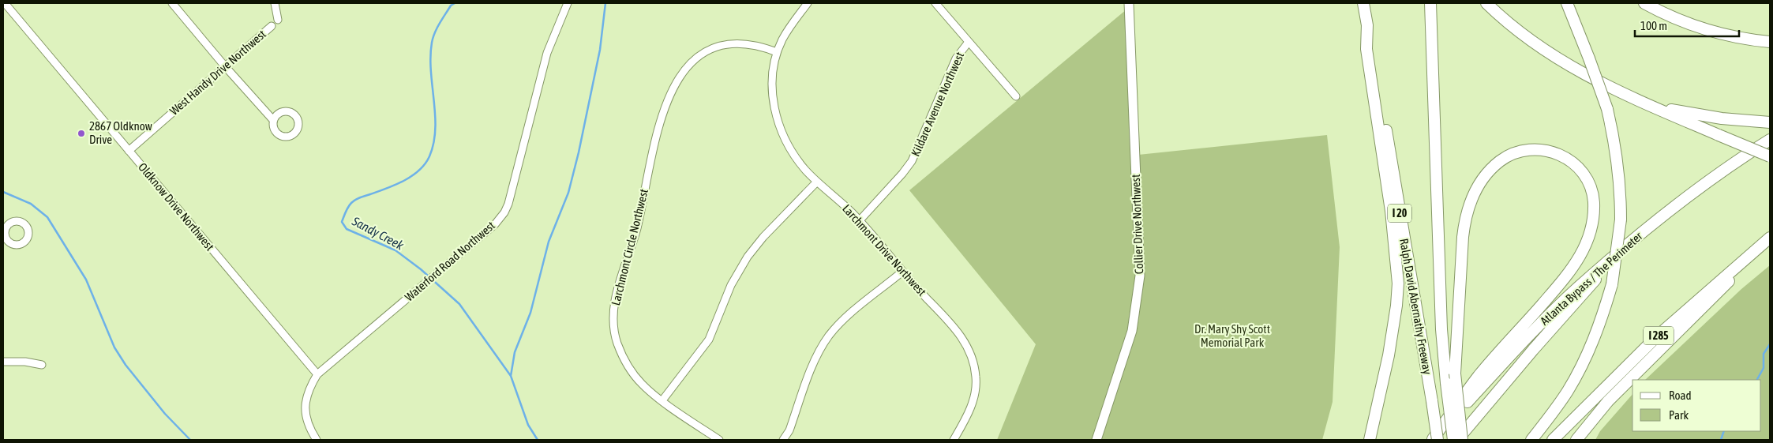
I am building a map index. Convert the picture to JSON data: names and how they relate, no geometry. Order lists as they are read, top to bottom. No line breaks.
{"streets":{"highway":["I 20","Atlanta Bypass / The Perimeter","Ralph David Abernathy Freeway","I 285"],"main road":["Collier Drive Northwest"],"street":["West Handy Drive Northwest","Kildare Avenue Northwest","Oldknow Drive Northwest","Larchmont Circle Northwest","Larchmont Drive Northwest","Waterford Road Northwest"]},"crossings":[["West Handy Drive Northwest","Oldknow Drive Northwest"],["Kildare Avenue Northwest","Larchmont Drive Northwest"],["Oldknow Drive Northwest","Waterford Road Northwest"],["I 20","Ralph David Abernathy Freeway"],["Larchmont Circle Northwest","Larchmont Drive Northwest"]],"water":["Sandy Creek"],"parks":["Dr. Mary Shy Scott Memorial Park"],"places":["2867 Oldknow Drive"],"legend":["Road","Park"],"scale_bar":"100 m"}
